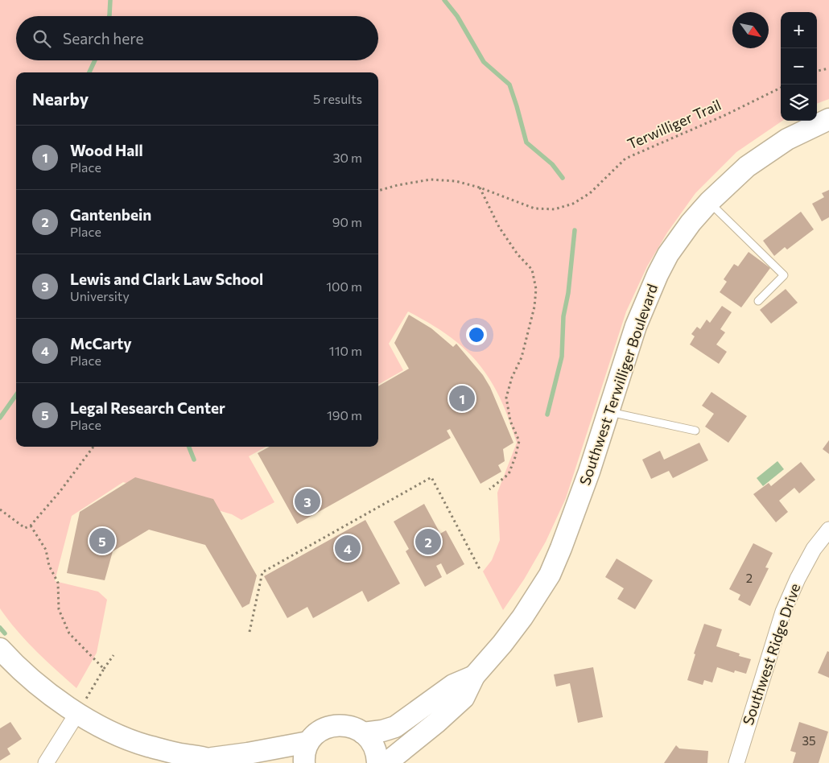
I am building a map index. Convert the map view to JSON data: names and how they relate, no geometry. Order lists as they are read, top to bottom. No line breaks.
{"streets":{"main road":["Southwest Terwilliger Boulevard"],"street":["Southwest Ridge Drive"],"path":["Terwilliger Trail"]},"house_numbers":["2","35"],"north":"bottom right","page":{"map_buttons":["+","−"],"search":"Search here","heading":["Nearby","5 results"],"list":[{"mark":"1","name":"Wood Hall","note":"Place","value":"30 m"},{"mark":"2","name":"Gantenbein","note":"Place","value":"90 m"},{"mark":"3","name":"Lewis and Clark Law School","note":"University","value":"100 m"},{"mark":"4","name":"McCarty","note":"Place","value":"110 m"},{"mark":"5","name":"Legal Research Center","note":"Place","value":"190 m"}],"pins":["1","3","5","2","4"]}}
